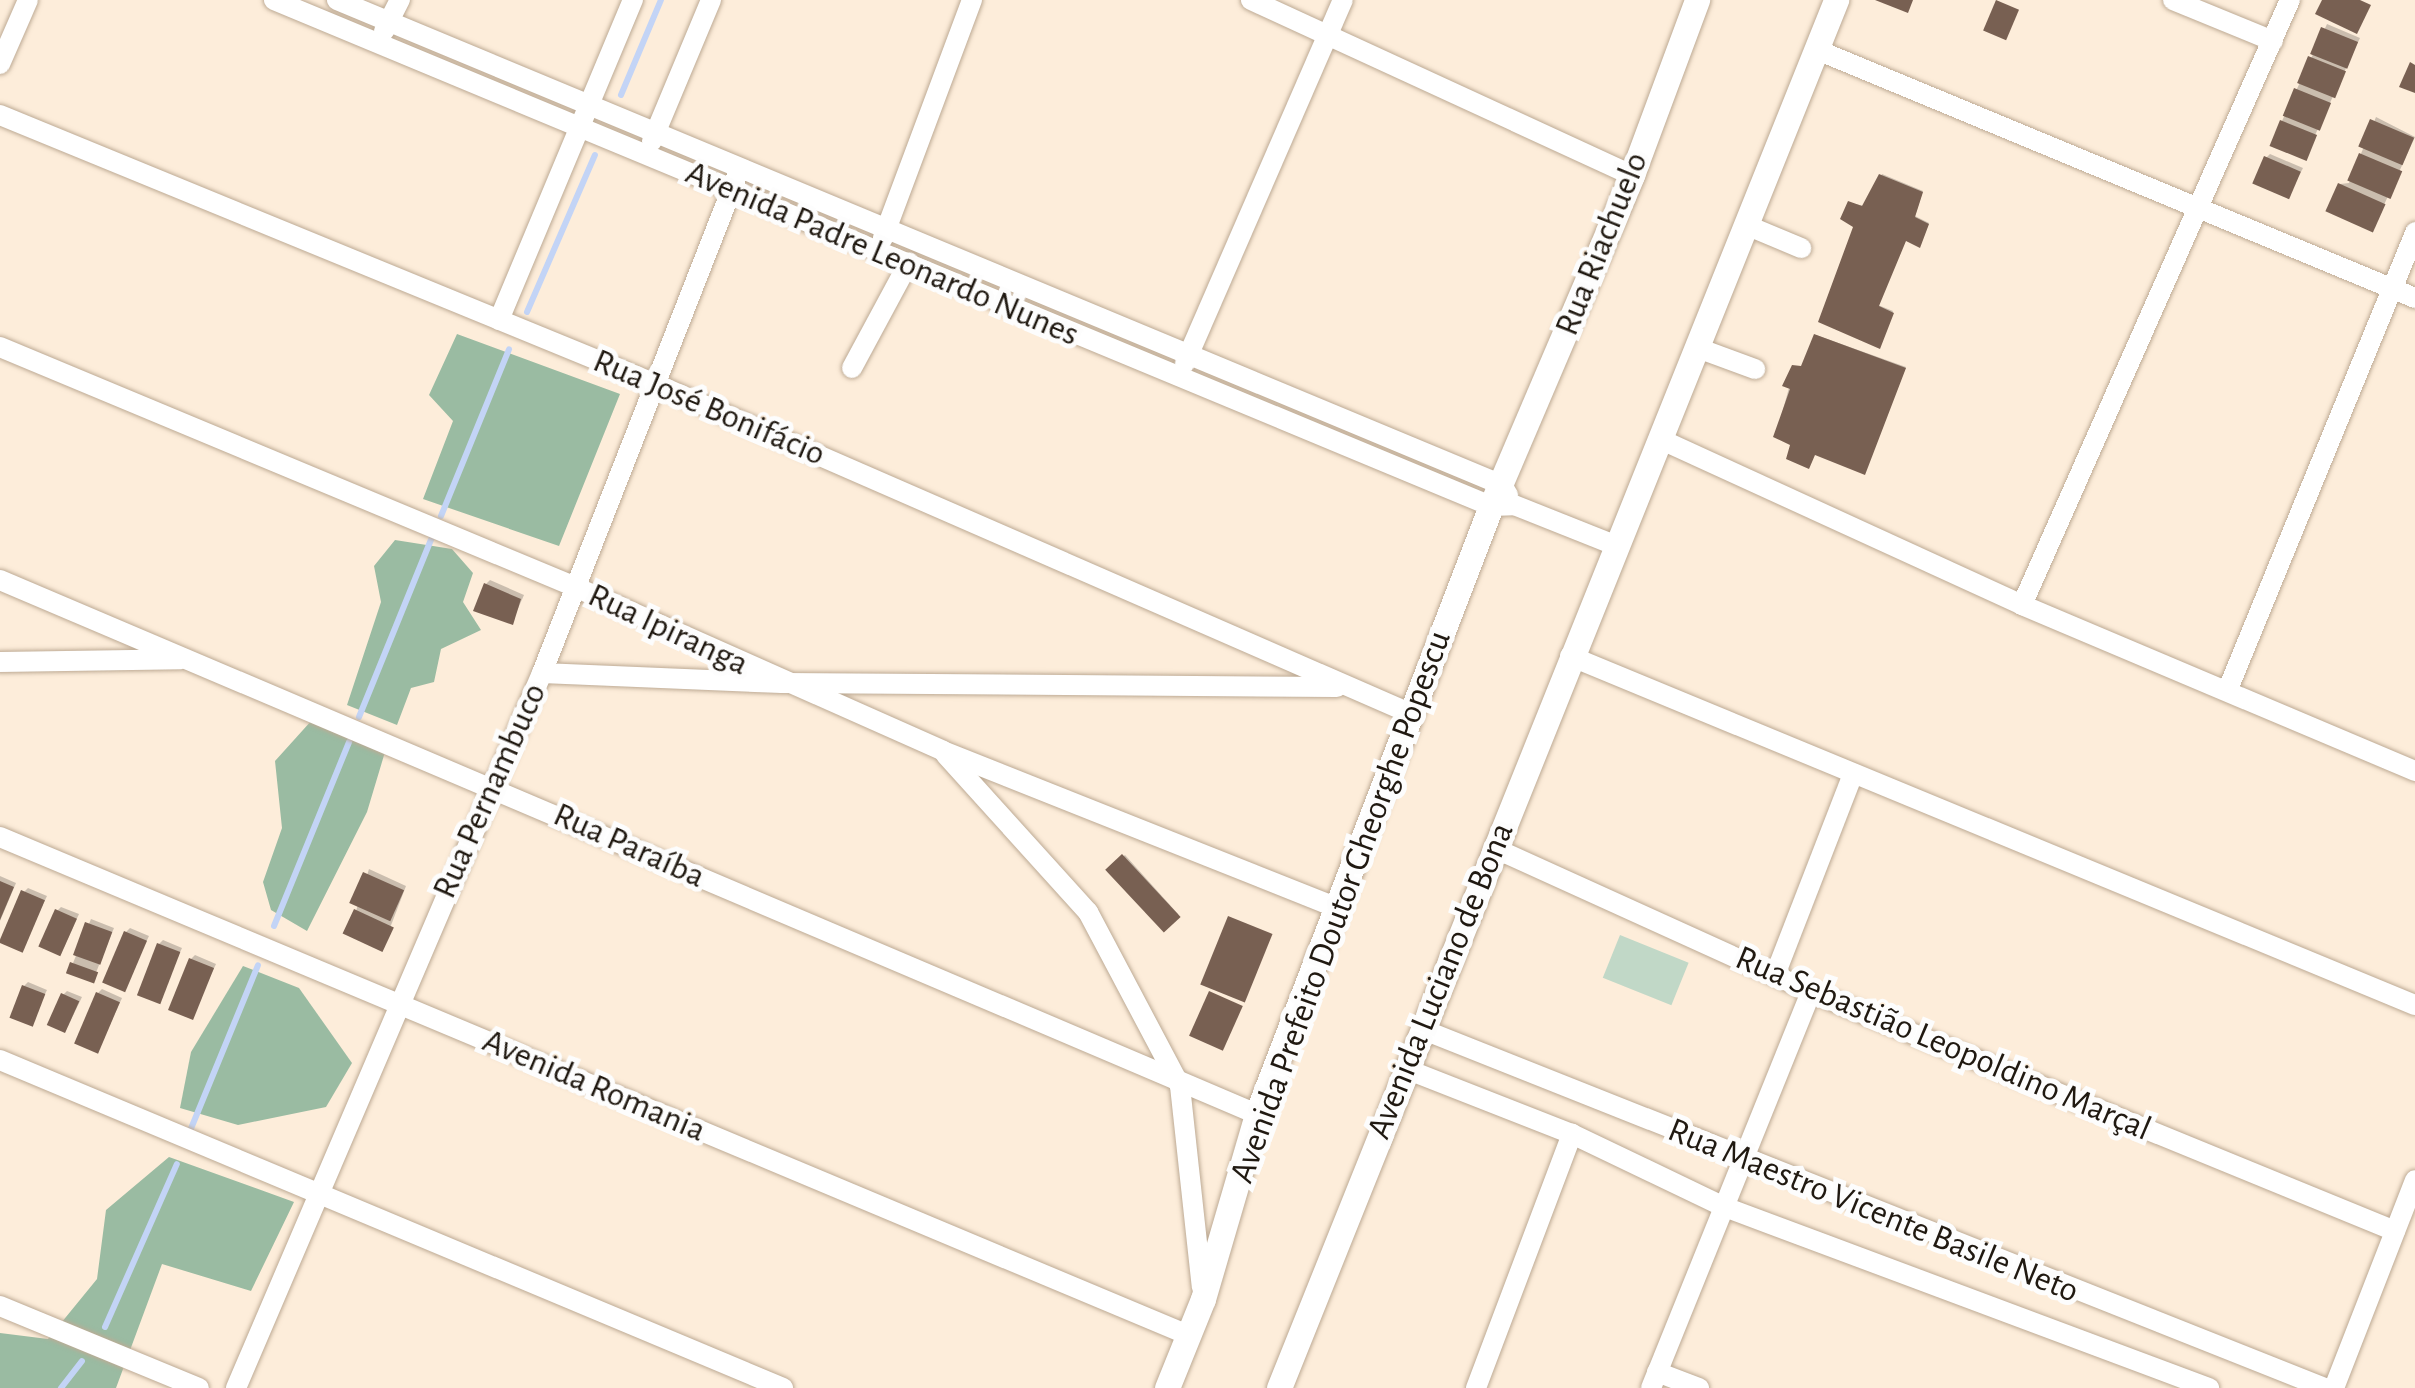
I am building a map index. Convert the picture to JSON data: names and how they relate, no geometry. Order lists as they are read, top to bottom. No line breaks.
{"streets":{"main road":["Rua Riachuelo","Avenida Prefeito Doutor Gheorghe Popescu","Avenida Luciano de Bona"],"street":["Avenida Padre Leonardo Nunes","Rua José Bonifácio","Rua Ipiranga","Rua Pernambuco","Rua Paraíba","Rua Sebastião Leopoldino Marçal","Avenida Romania","Rua Maestro Vicente Basile Neto"]},"crossings":[["Rua Riachuelo","Avenida Padre Leonardo Nunes"],["Rua Riachuelo","Avenida Prefeito Doutor Gheorghe Popescu"],["Avenida Padre Leonardo Nunes","Rua Pernambuco"],["Avenida Padre Leonardo Nunes","Avenida Prefeito Doutor Gheorghe Popescu"],["Rua José Bonifácio","Rua Pernambuco"],["Rua José Bonifácio","Avenida Prefeito Doutor Gheorghe Popescu"],["Rua Ipiranga","Rua Pernambuco"],["Rua Ipiranga","Avenida Prefeito Doutor Gheorghe Popescu"],["Rua Pernambuco","Rua Paraíba"],["Rua Pernambuco","Avenida Romania"],["Rua Paraíba","Avenida Prefeito Doutor Gheorghe Popescu"],["Avenida Prefeito Doutor Gheorghe Popescu","Avenida Romania"],["Avenida Luciano de Bona","Rua Sebastião Leopoldino Marçal"],["Avenida Luciano de Bona","Rua Maestro Vicente Basile Neto"]]}
